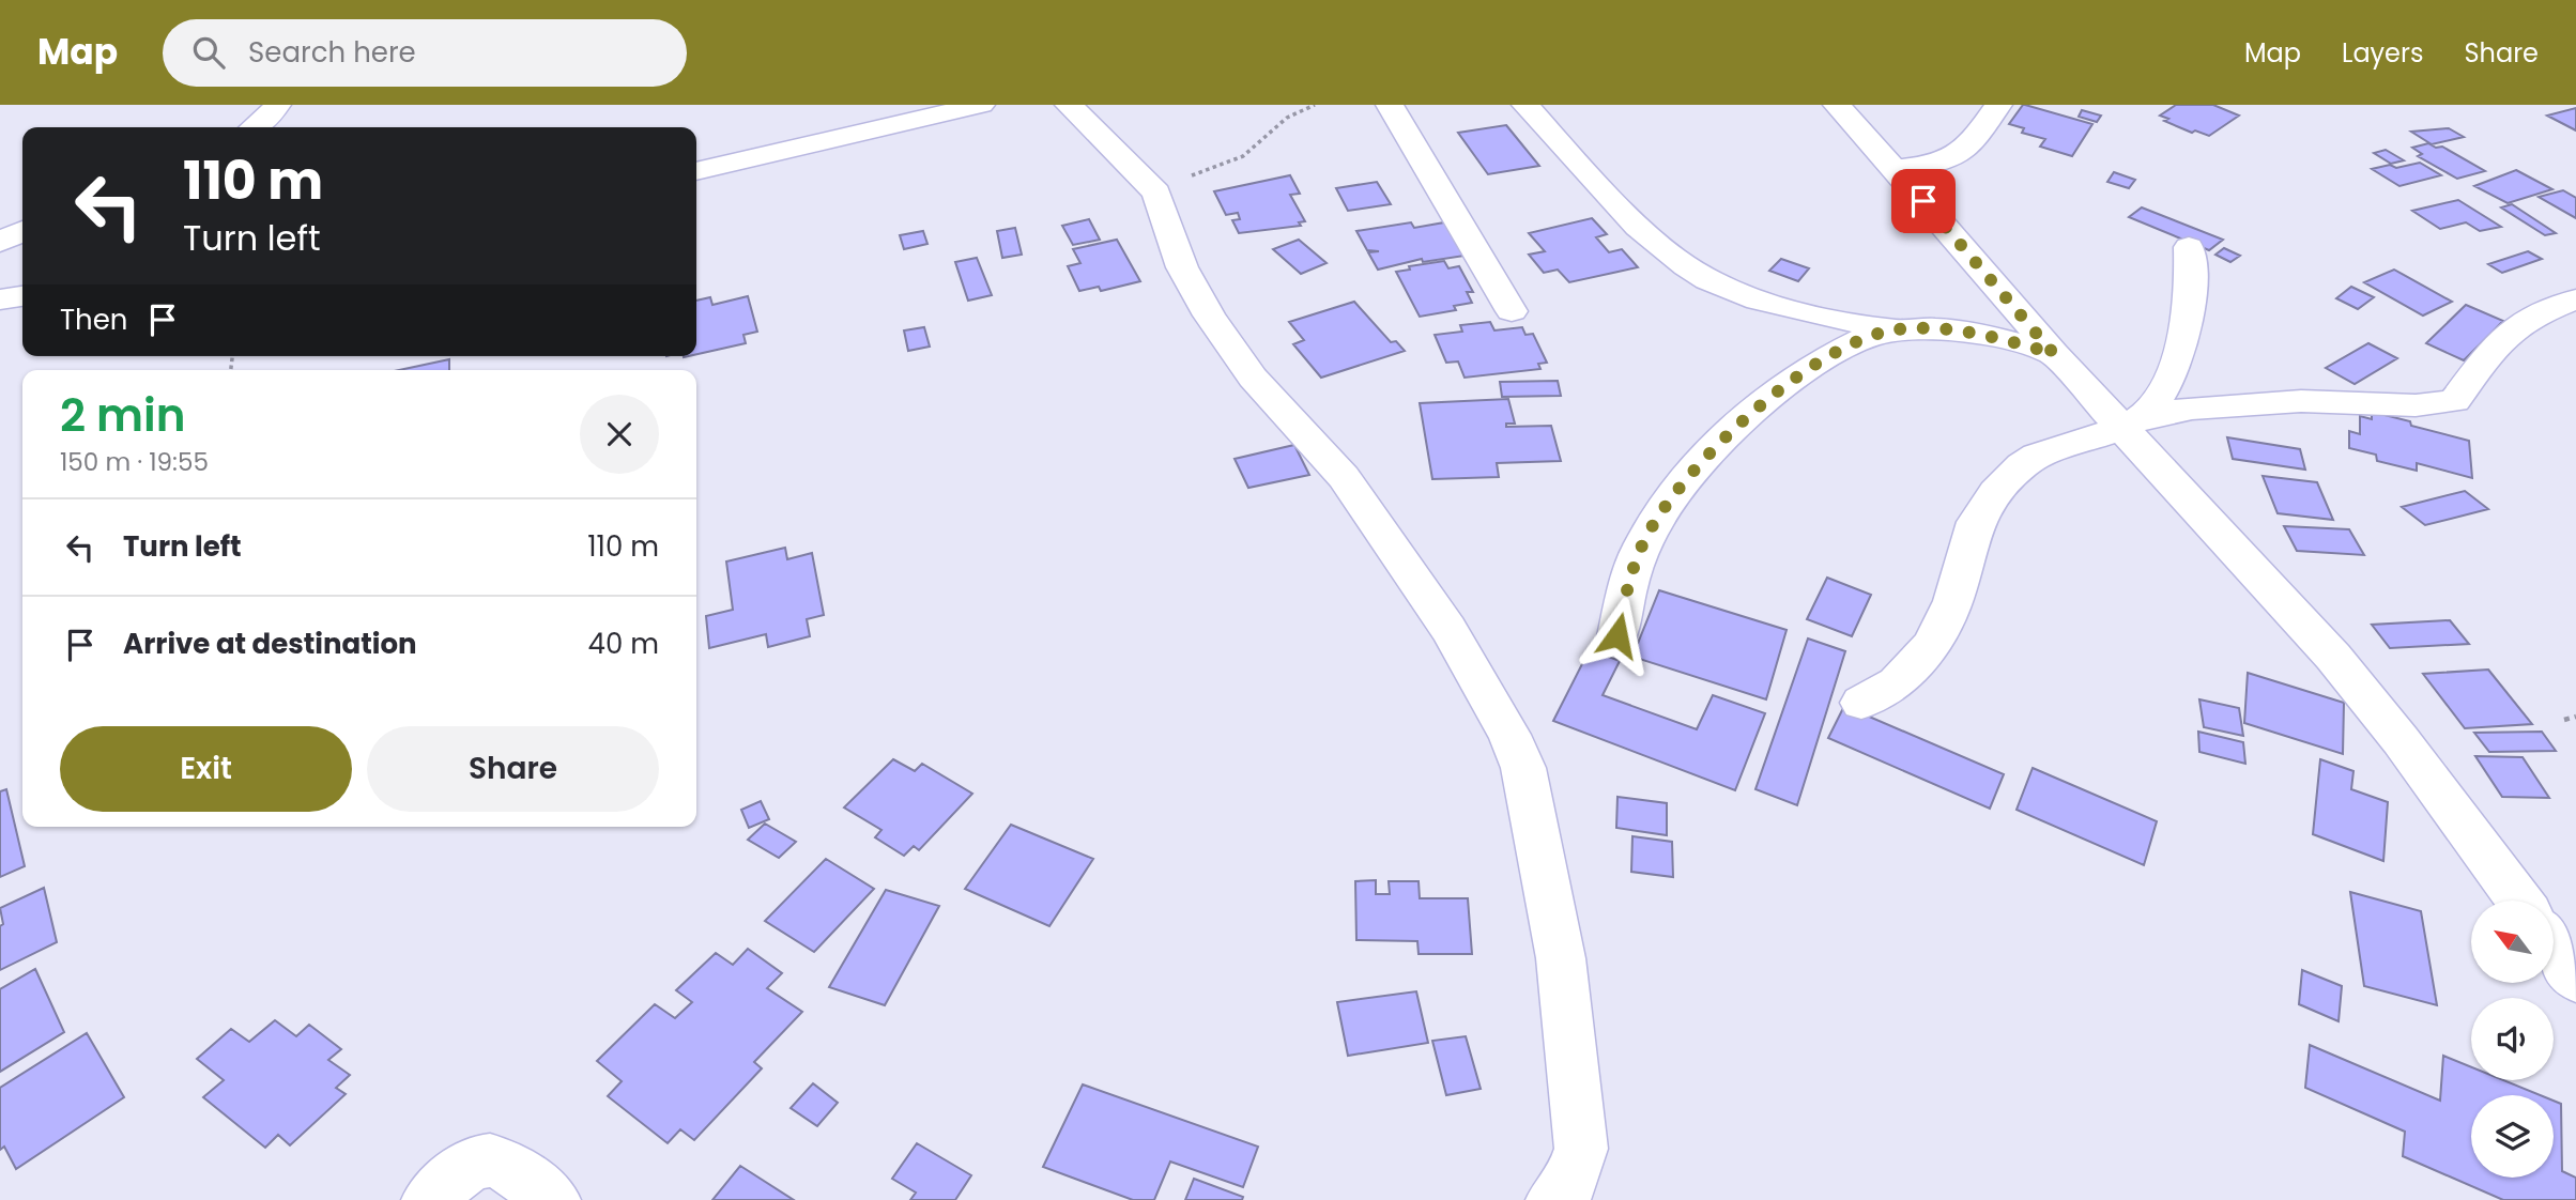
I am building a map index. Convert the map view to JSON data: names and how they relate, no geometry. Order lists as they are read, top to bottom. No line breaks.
{"north":"top left","page":{"header":"Map","search":"Search here","nav":["Map","Layers","Share"],"turn":["110 m","Turn left"],"then":"Then","heading":["2 min","150 m · 19:55"],"list":[{"name":"Turn left","value":"110 m"},{"name":"Arrive at destination","value":"40 m"}],"buttons":["Exit","Share"]}}
